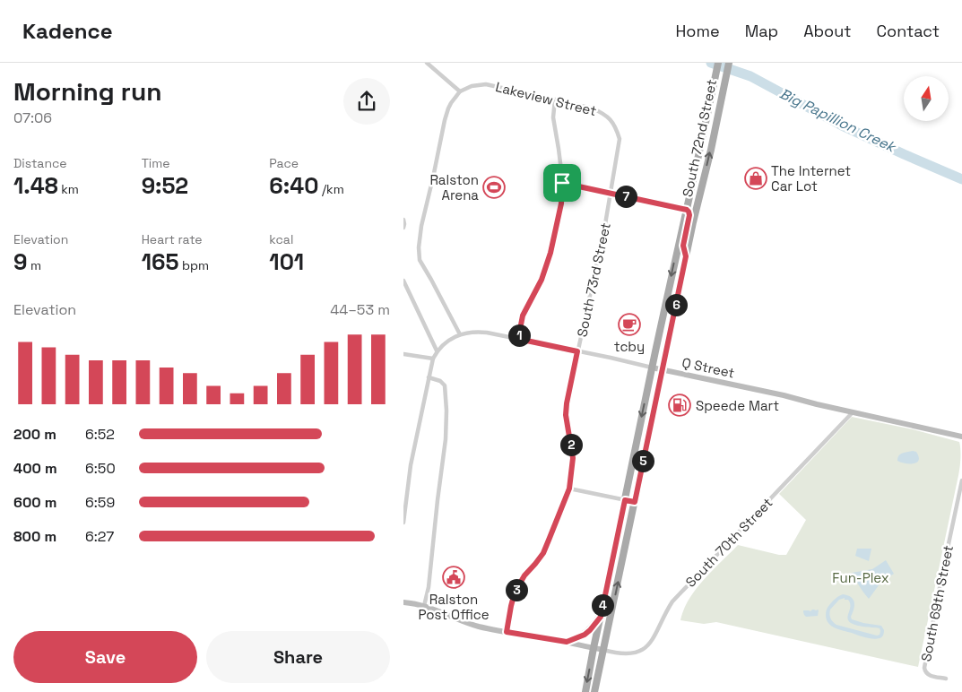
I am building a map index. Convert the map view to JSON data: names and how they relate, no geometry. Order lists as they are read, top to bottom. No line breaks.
{"streets":{"main road":["South 72nd Street","Q Street"],"street":["Lakeview Street","South 73rd Street","South 70th Street","South 69th Street"]},"crossings":[["Lakeview Street","South 73rd Street"],["South 72nd Street","Q Street"],["South 72nd Street","South 70th Street"],["South 73rd Street","Q Street"],["Q Street","South 70th Street"]],"water":["Big Papillion Creek"],"parks":["Fun-Plex"],"places":{"shop":["The Internet Car Lot"],"sports":["Ralston Arena"],"cafe":["tcby"],"fuel station":["Speede Mart"],"public building":["Ralston Post Office"]},"north":"top","page":{"header":"Kadence","nav":["Home","Map","About","Contact"],"heading":["Morning run","07:06"],"stats":[["Distance","1.48 km"],["Time","9:52"],["Pace","6:40 /km"],["Elevation","9 m"],["Heart rate","165 bpm"],["kcal","101"]],"pins":["7","6","1","2","5","3","4"],"chart":["Elevation","44–53 m"],"list":[{"name":"200 m","note":"6:52"},{"name":"400 m","note":"6:50"},{"name":"600 m","note":"6:59"},{"name":"800 m","note":"6:27"}],"buttons":["Save","Share"]}}
